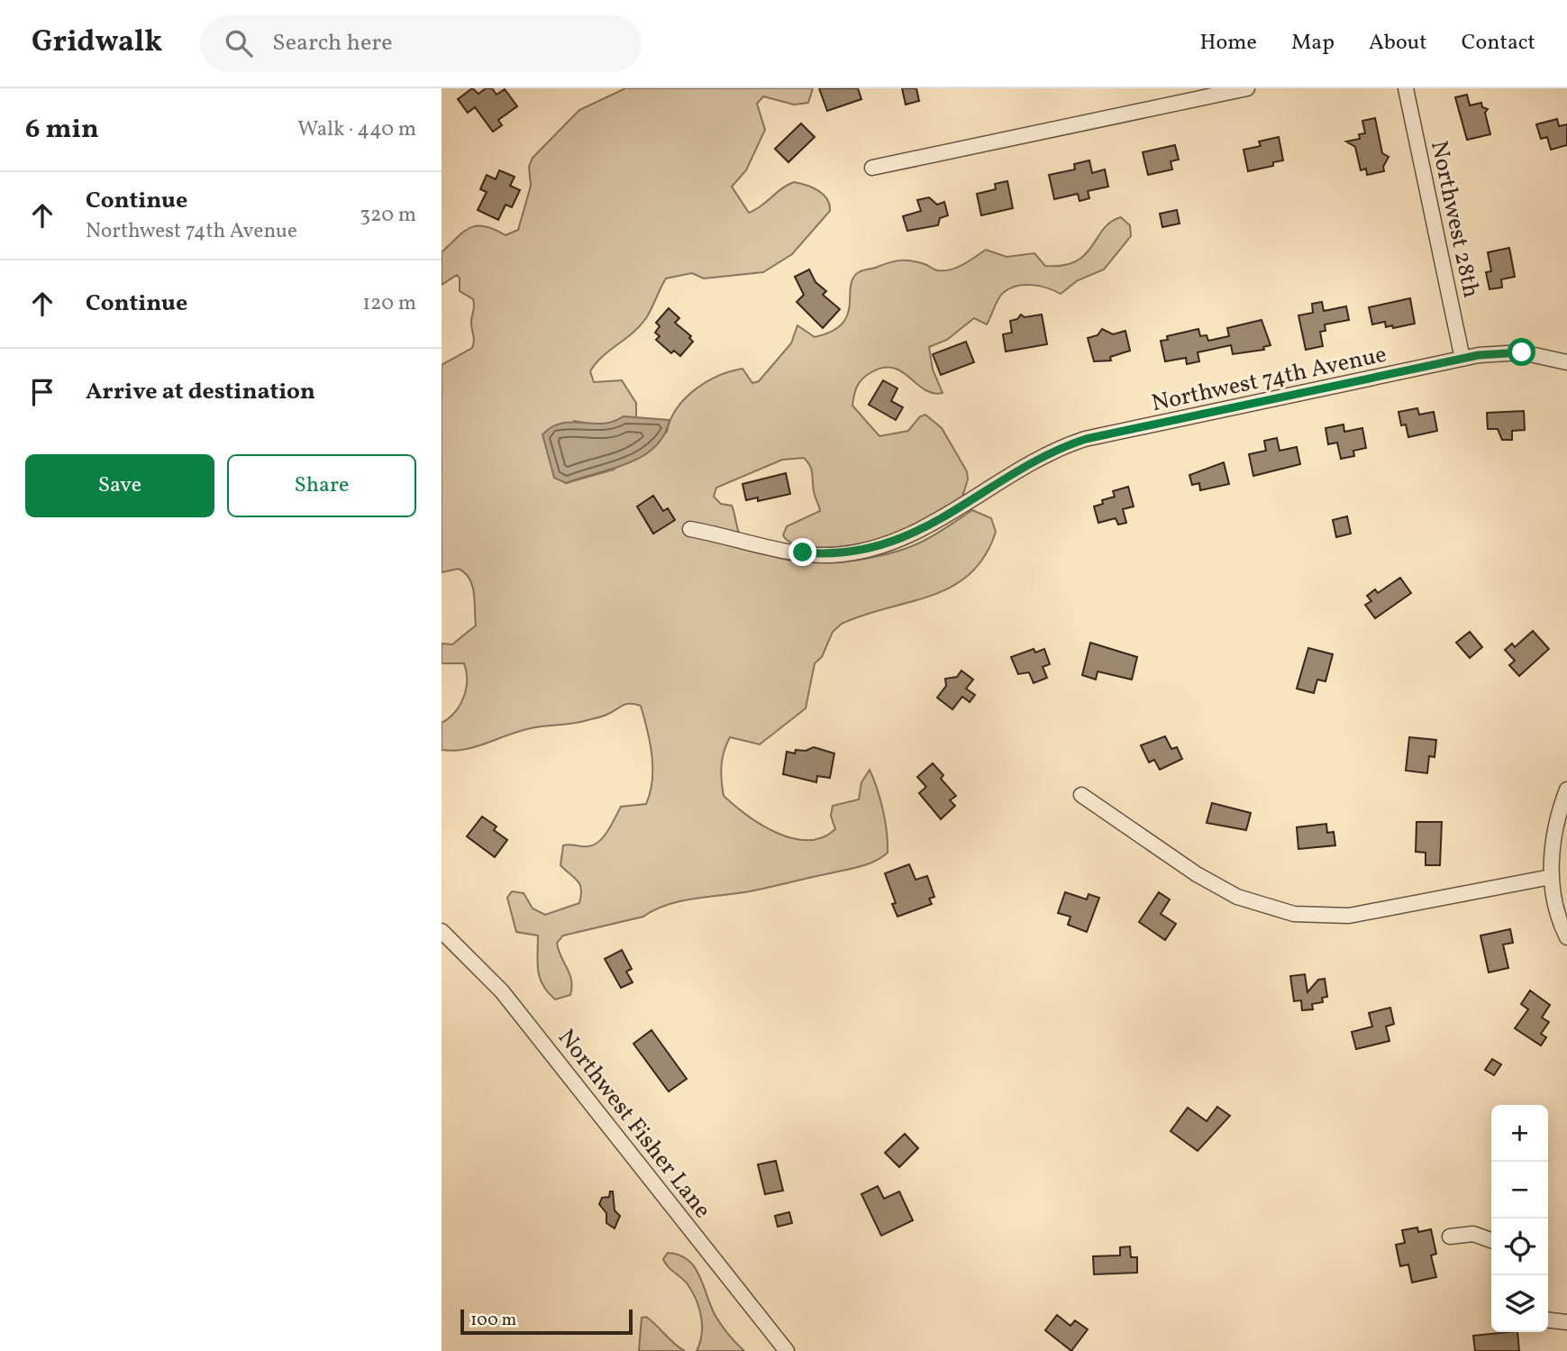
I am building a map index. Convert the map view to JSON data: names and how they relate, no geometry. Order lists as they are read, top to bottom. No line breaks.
{"streets":{"street":["Northwest 28th","Northwest 74th Avenue","Northwest Fisher Lane"]},"crossings":[["Northwest 28th","Northwest 74th Avenue"]],"scale_bar":"100 m","page":{"header":"Gridwalk","search":"Search here","nav":["Home","Map","About","Contact"],"heading":["6 min","Walk · 440 m"],"list":[["Continue","Northwest 74th Avenue","320 m"],["Continue","120 m"],"Arrive at destination"],"buttons":["Save","Share"],"map_buttons":["+","−"],"scale":"100 m"}}
